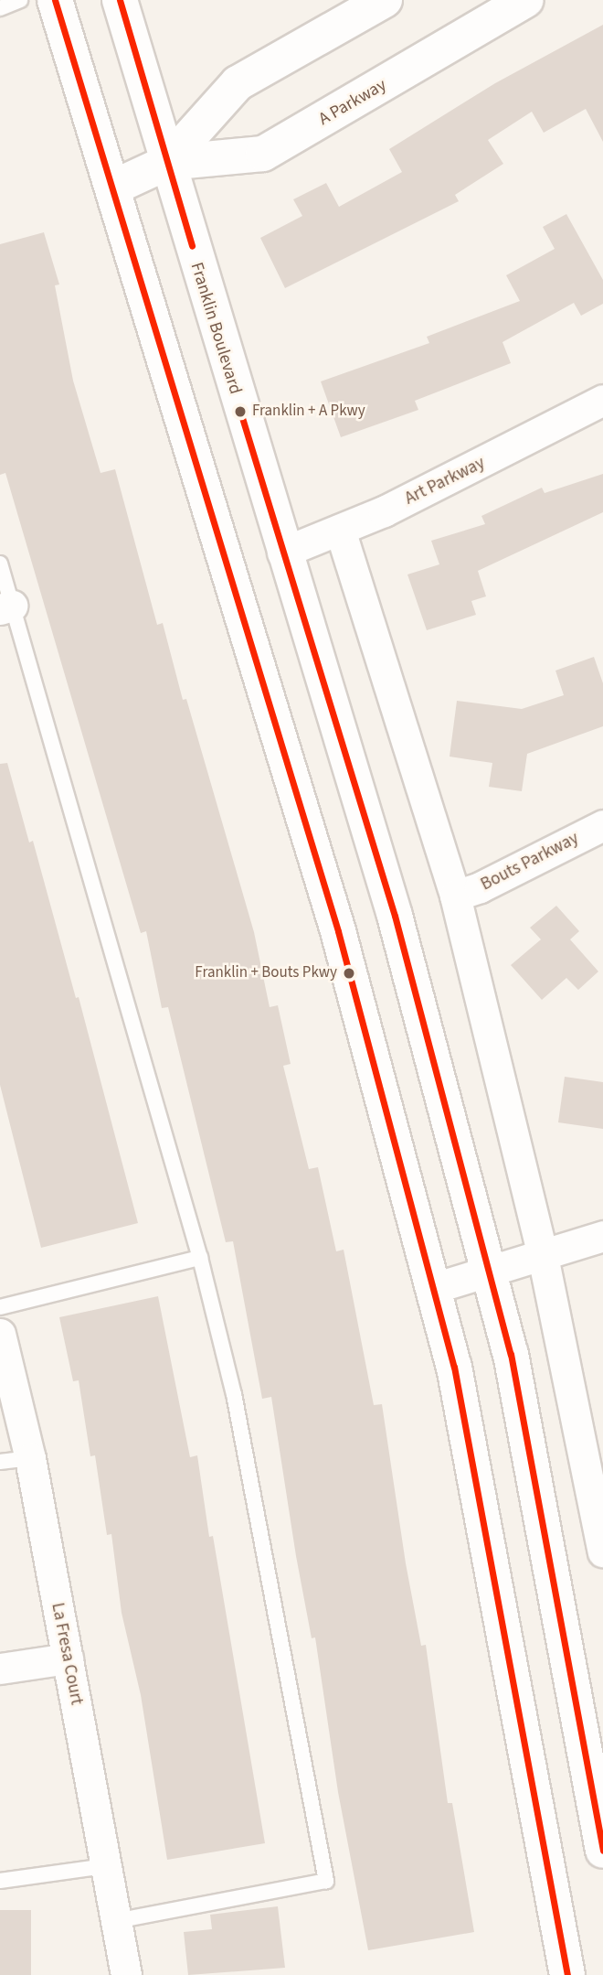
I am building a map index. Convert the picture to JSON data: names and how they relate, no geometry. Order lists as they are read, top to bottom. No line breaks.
{"streets":{"main road":["A Parkway","Franklin Boulevard"],"street":["Art Parkway","Bouts Parkway","La Fresa Court"]},"crossings":[["A Parkway","Franklin Boulevard"],["Franklin Boulevard","Art Parkway"]],"places":["Franklin + A Pkwy","Franklin + Bouts Pkwy"]}
